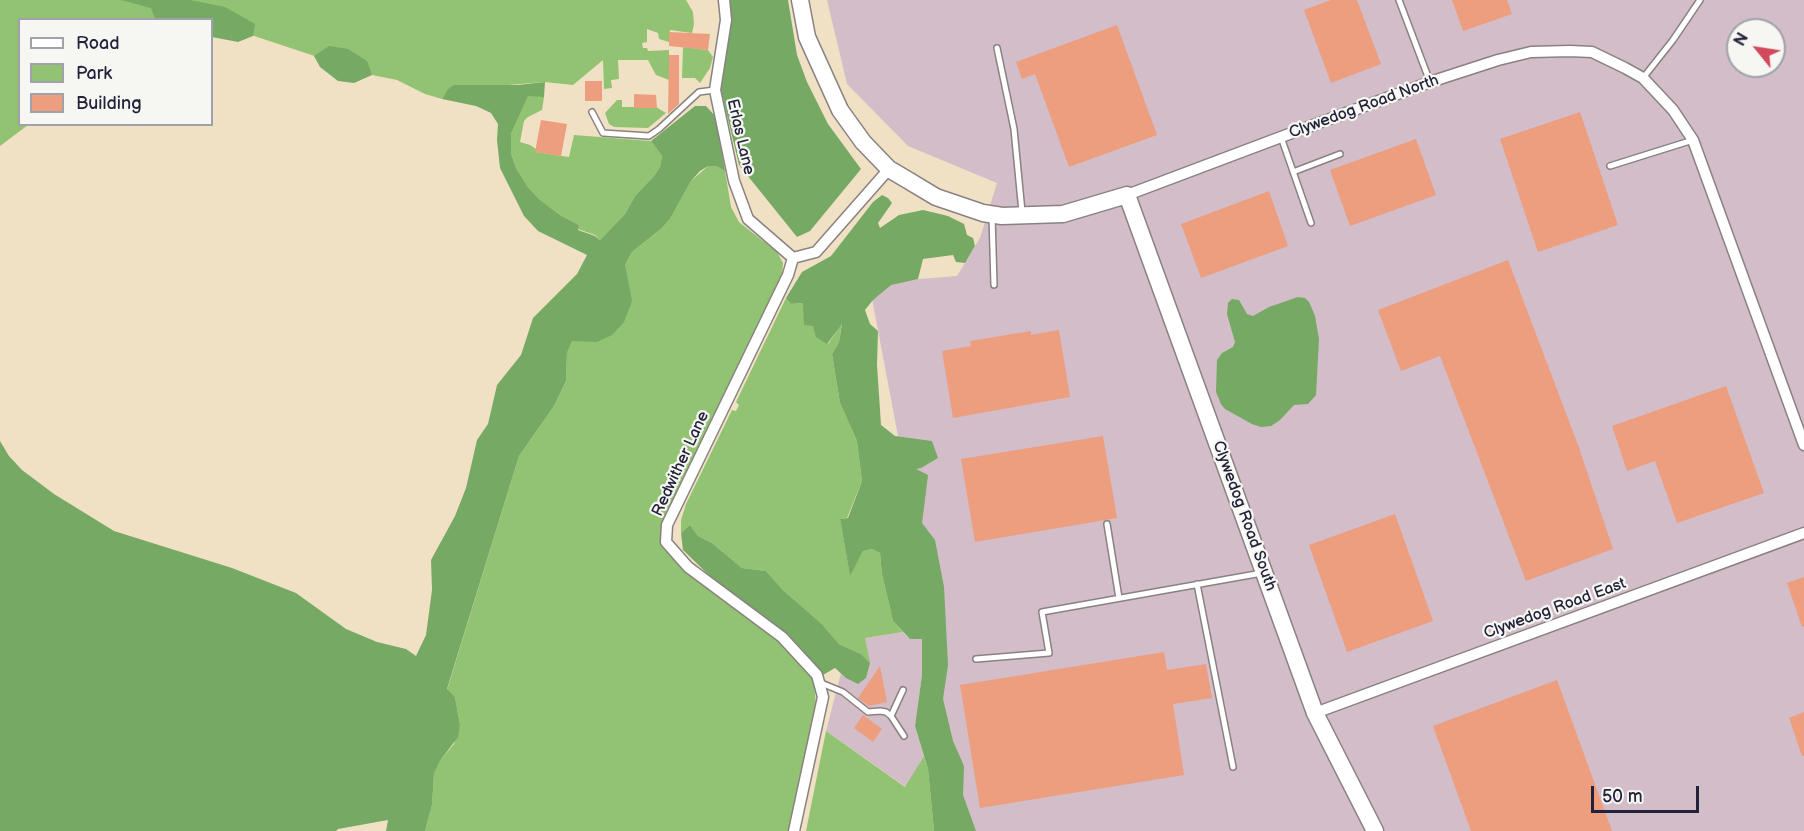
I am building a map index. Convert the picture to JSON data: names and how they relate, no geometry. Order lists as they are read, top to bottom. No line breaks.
{"streets":{"street":["Clywedog Road North","Erlas Lane","Redwither Lane","Clywedog Road South","Clywedog Road East"]},"crossings":[["Clywedog Road North","Clywedog Road South"],["Erlas Lane","Redwither Lane"],["Clywedog Road South","Clywedog Road East"]],"legend":["Road","Park","Building"],"scale_bar":"50 m","north":"top left"}
